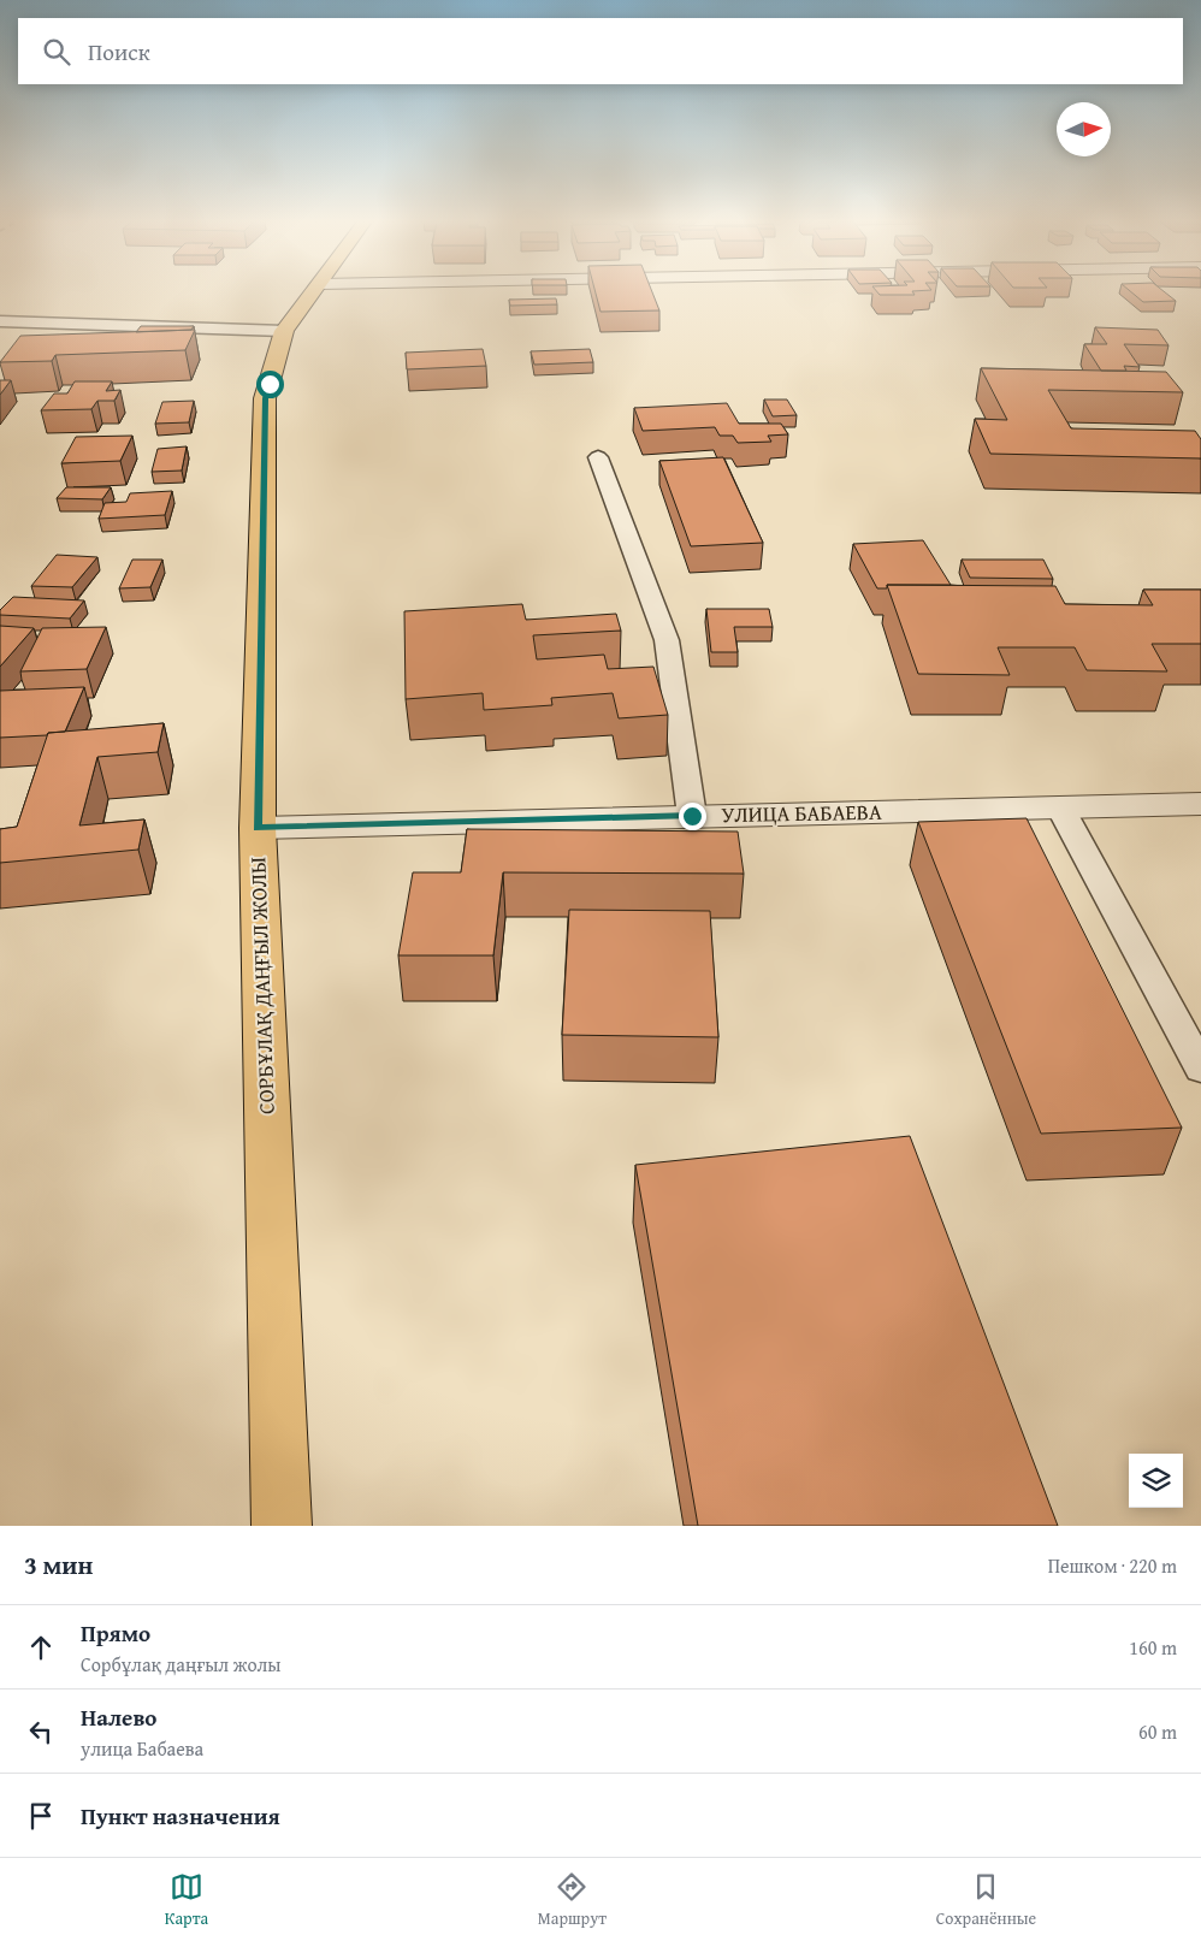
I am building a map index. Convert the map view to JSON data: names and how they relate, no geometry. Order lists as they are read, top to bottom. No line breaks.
{"streets":{"main road":["СОРБҰЛАҚ ДАҢҒЫЛ ЖОЛЫ"],"street":["УЛИЦА БАБАЕВА"]},"crossings":[["УЛИЦА БАБАЕВА","СОРБҰЛАҚ ДАҢҒЫЛ ЖОЛЫ"]],"north":"right","page":{"search":"Поиск","heading":["3 мин","Пешком · 220 m"],"list":[["Прямо","Сорбұлақ даңғыл жолы","160 m"],["Налево","улица Бабаева","60 m"],"Пункт назначения"],"nav":["Карта","Маршрут","Сохранённые"]}}
